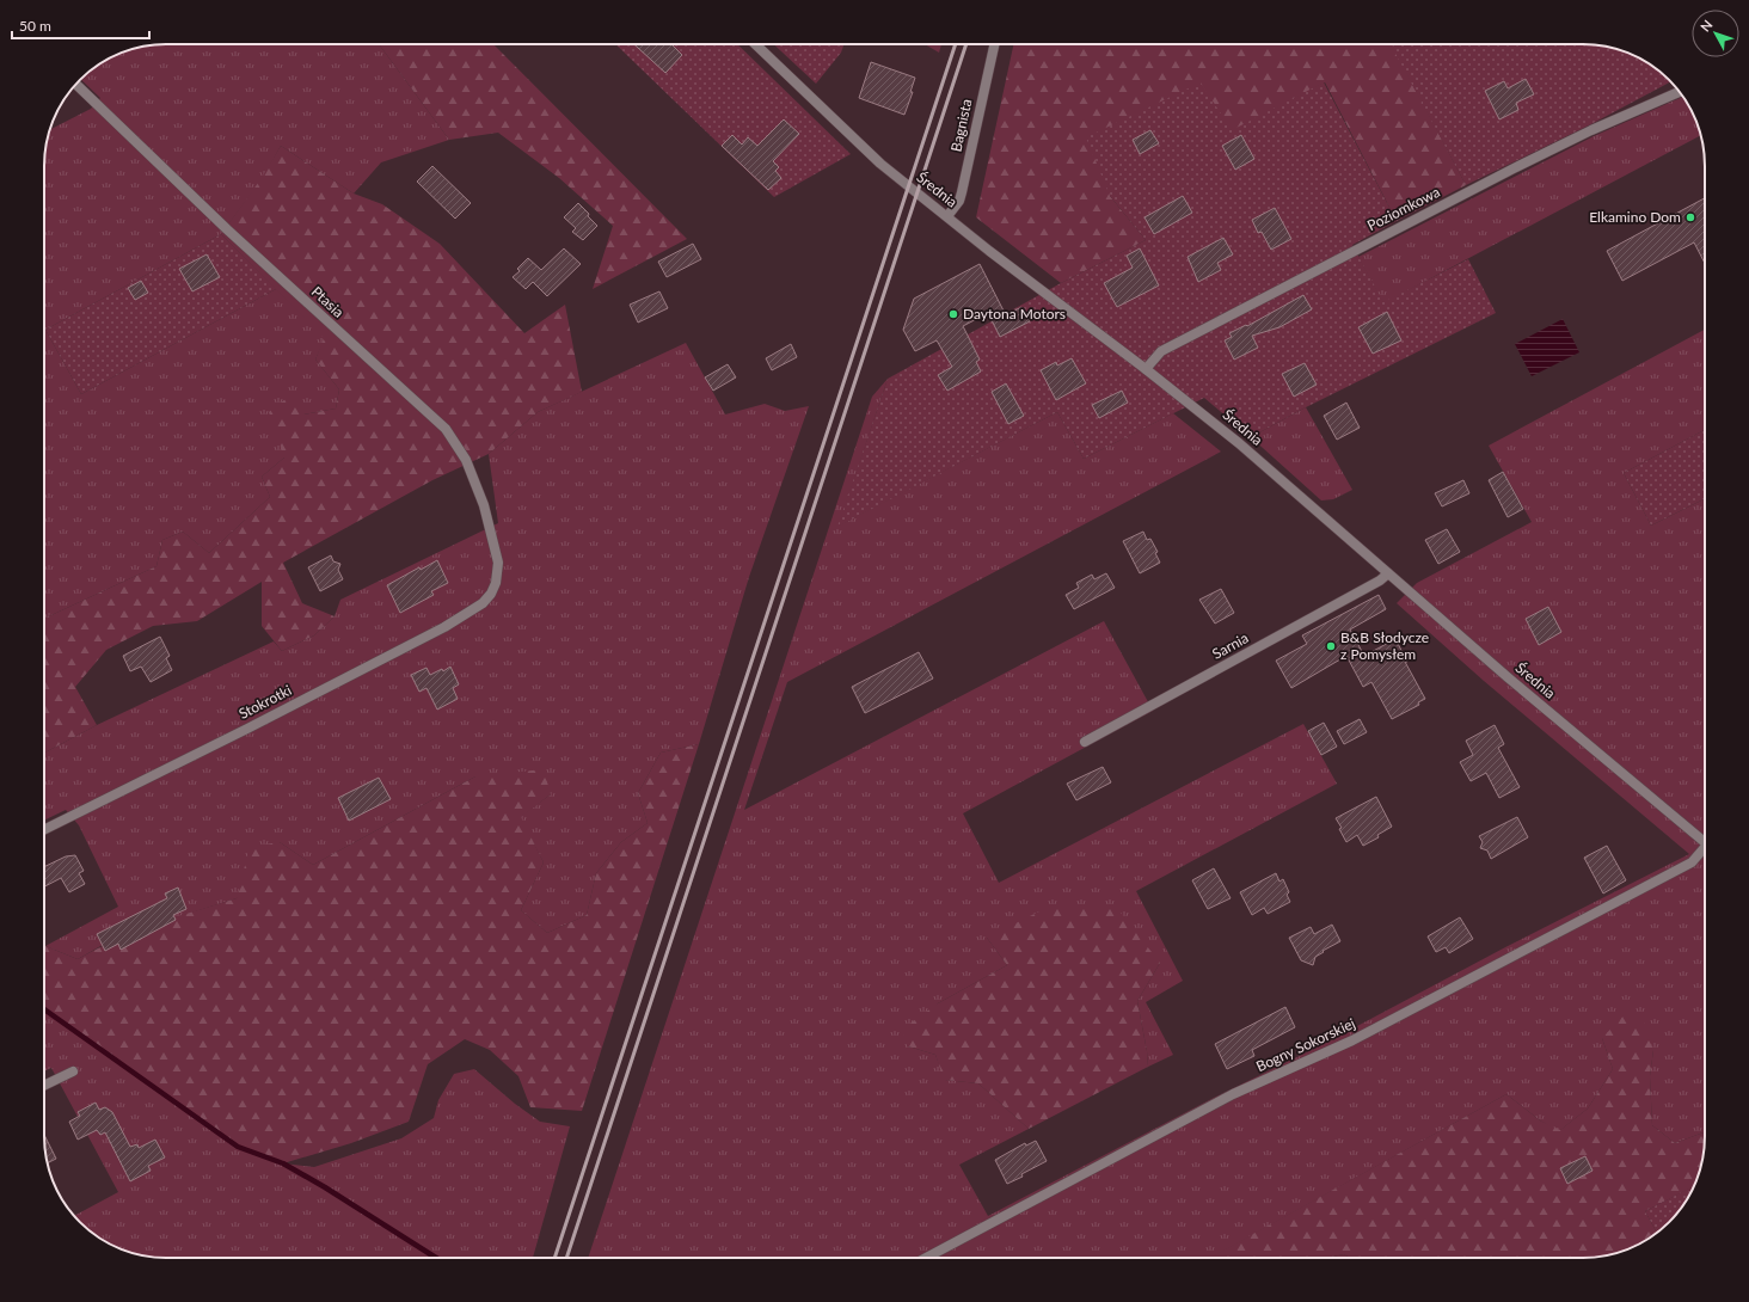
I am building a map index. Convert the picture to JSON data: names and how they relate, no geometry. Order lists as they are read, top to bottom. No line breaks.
{"streets":{"street":["Bagnista","Średnia","Poziomkowa","Ptasia","Sarnia","Stokrotki","Bogny Sokorskiej"]},"crossings":[["Bagnista","Średnia"],["Średnia","Poziomkowa"],["Średnia","Sarnia"],["Ptasia","Stokrotki"]],"places":["Elkamino Dom","Daytona Motors","B&B Słodycze z Pomysłem"],"scale_bar":"50 m","north":"top left"}
